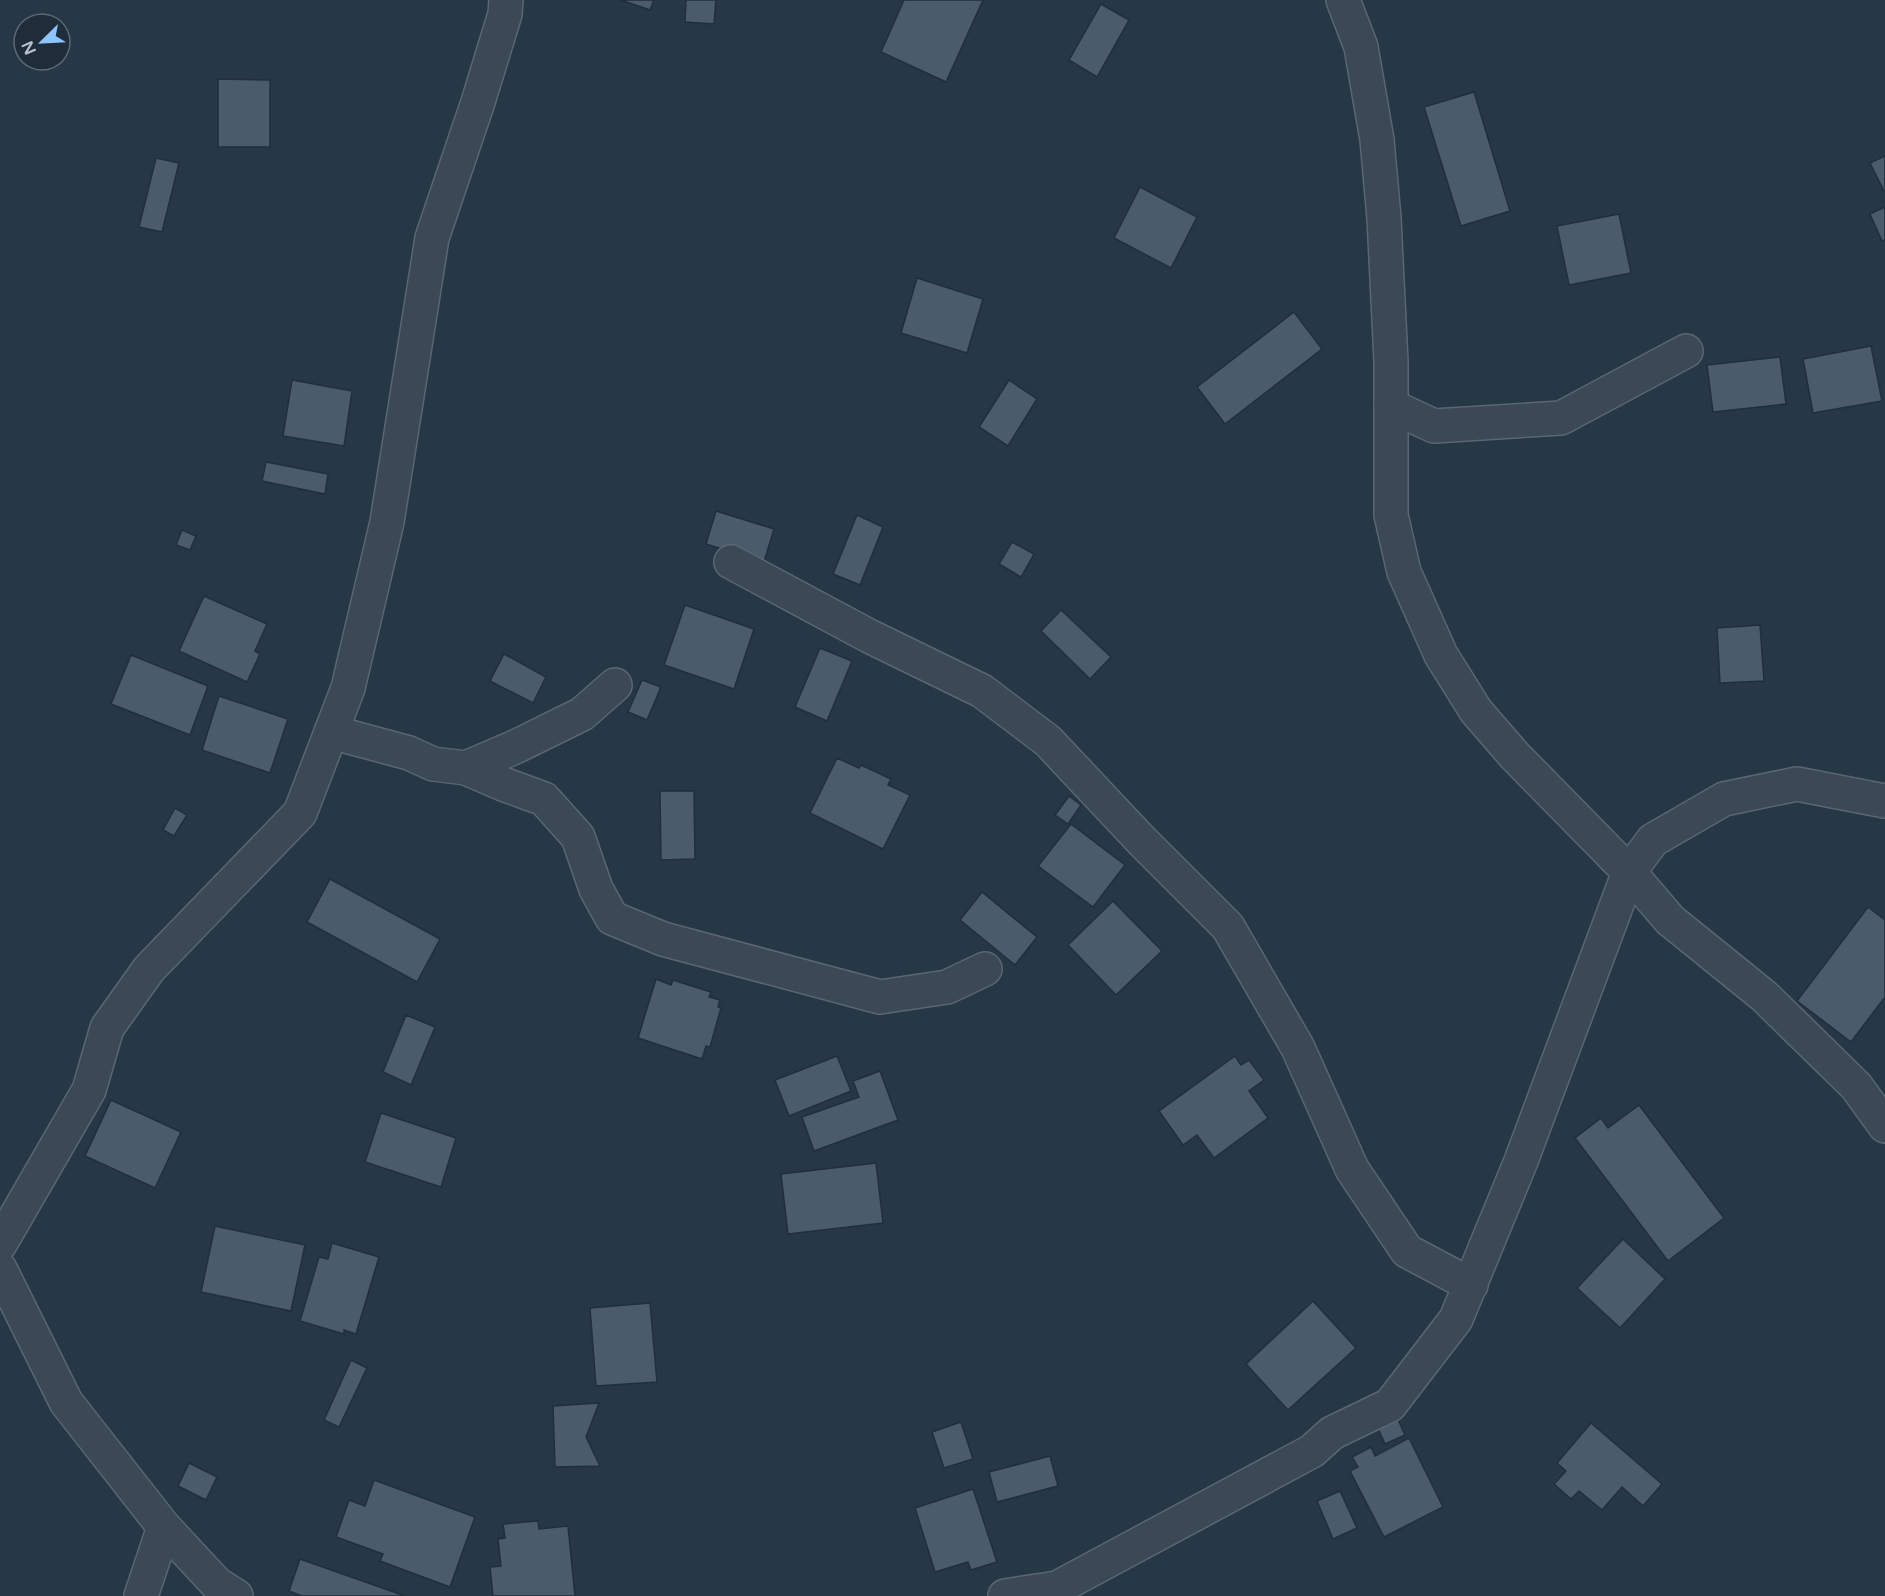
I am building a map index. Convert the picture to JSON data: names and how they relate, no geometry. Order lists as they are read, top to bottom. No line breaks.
{"north":"bottom left"}
